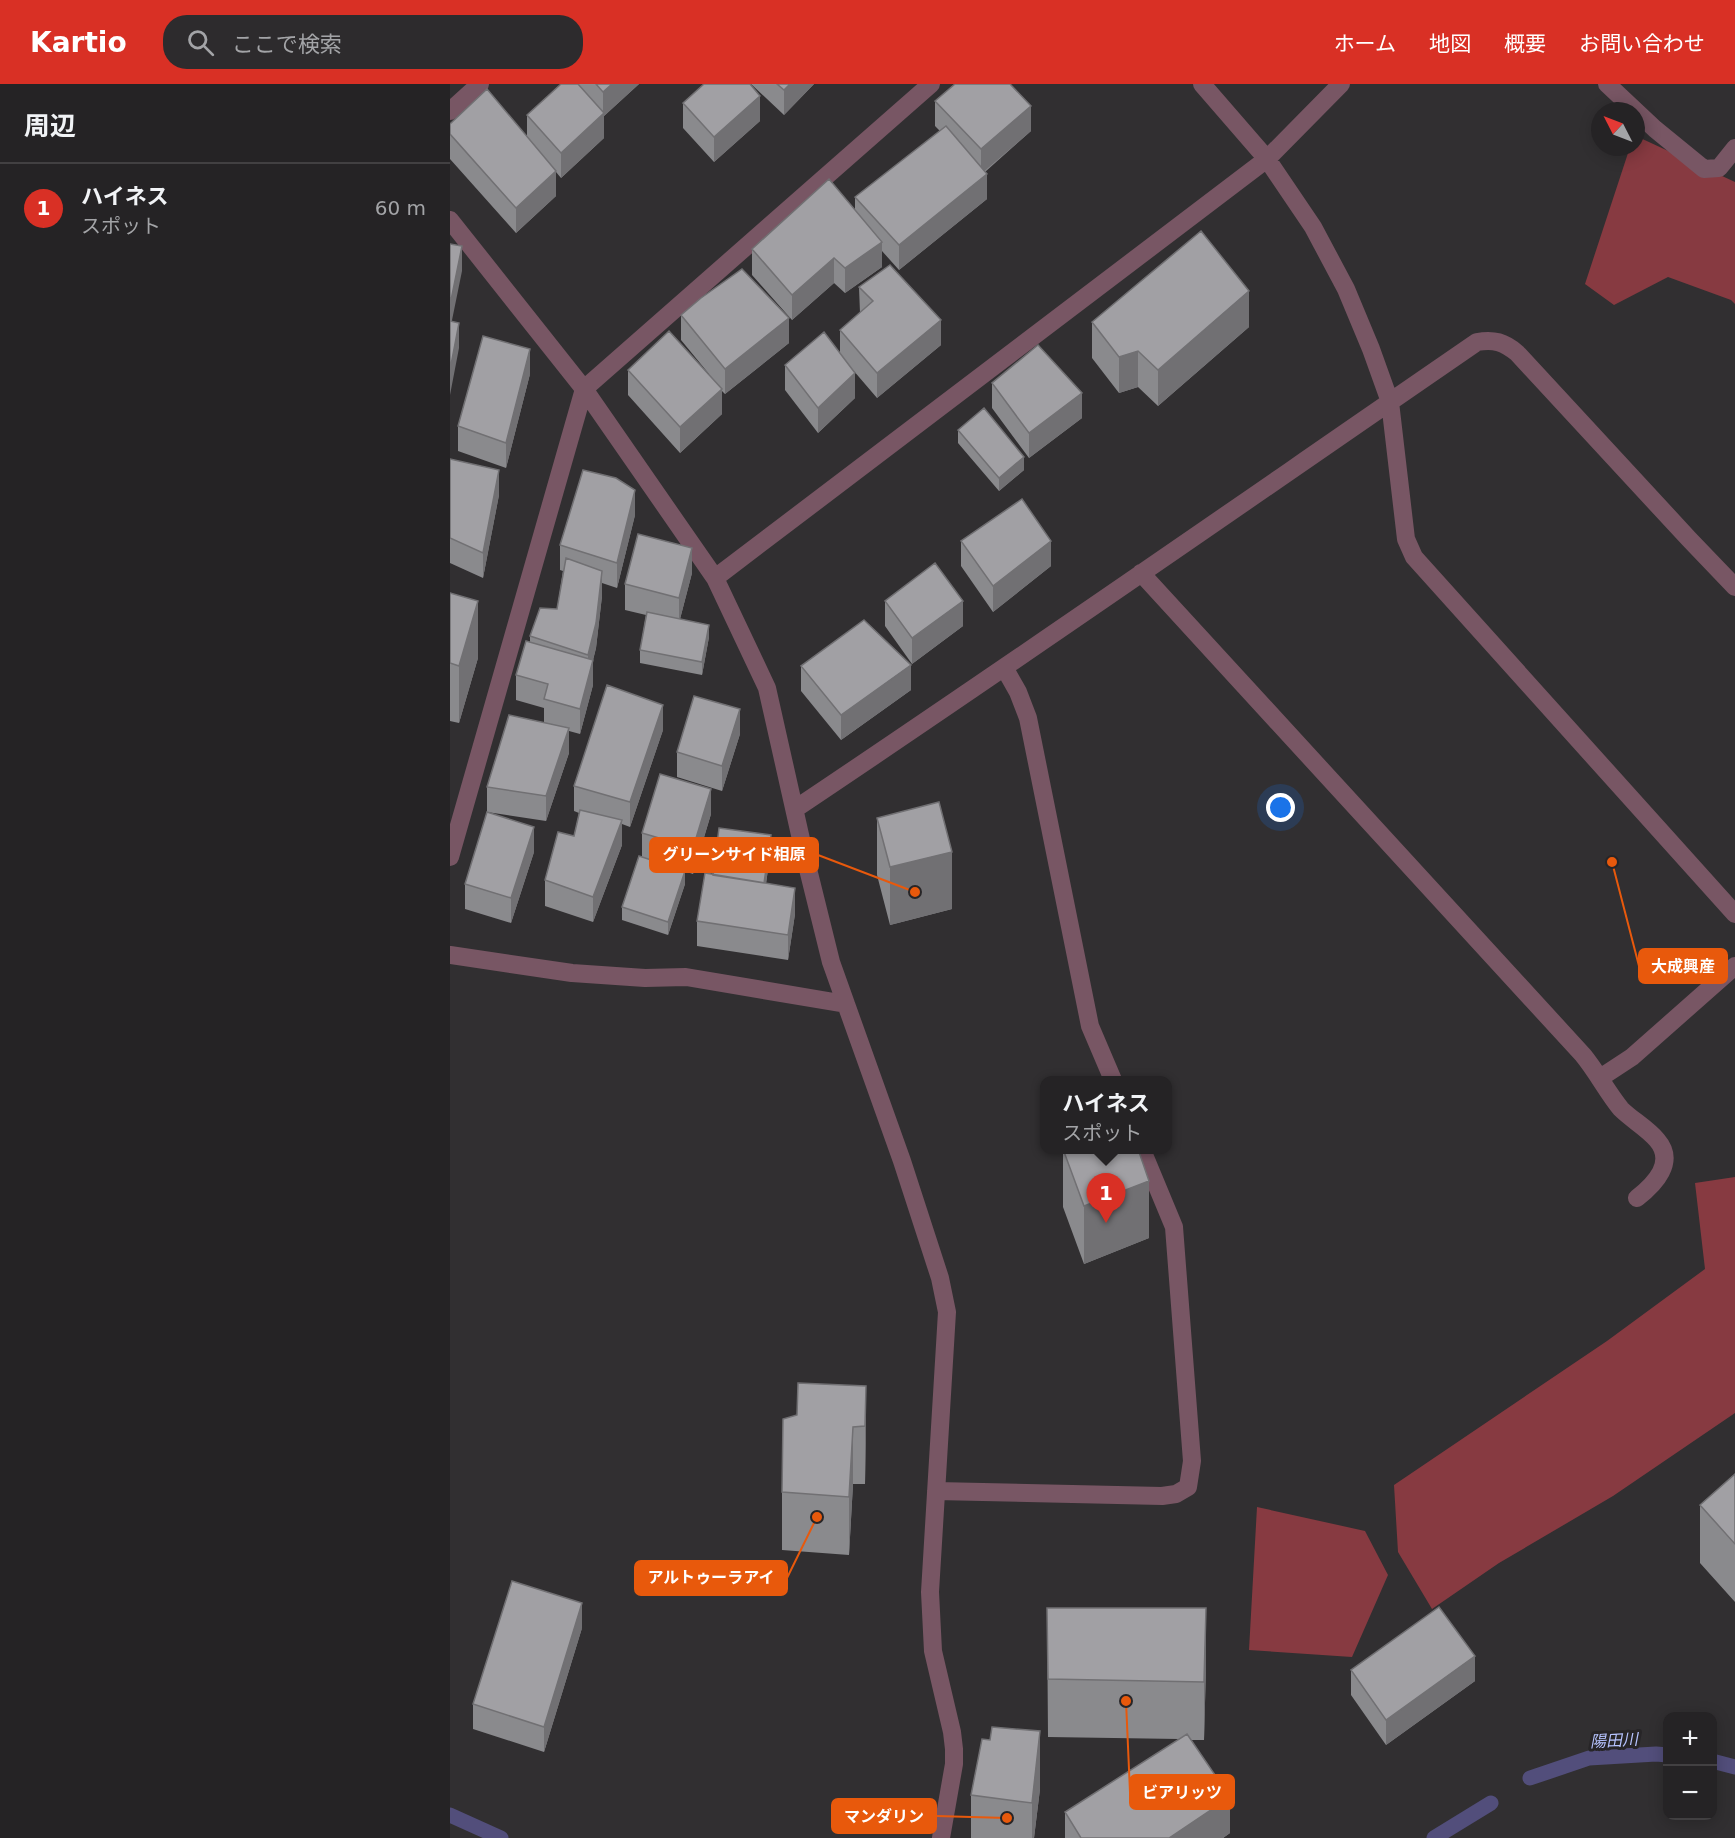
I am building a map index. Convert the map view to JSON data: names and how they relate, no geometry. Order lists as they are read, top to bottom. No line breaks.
{"water":["陽田川"],"places":["大成興産","グリーンサイド相原","アルトゥーラアイ","ビアリッツ","マンダリン"],"north":"top left","page":{"header":"Kartio","search":"ここで検索","nav":["ホーム","地図","概要","お問い合わせ"],"heading":"周辺","list":[{"mark":"1","name":"ハイネス","note":"スポット","value":"60 m"}],"popup":["ハイネス","スポット"],"pins":"1","map_buttons":["+","−"]}}
